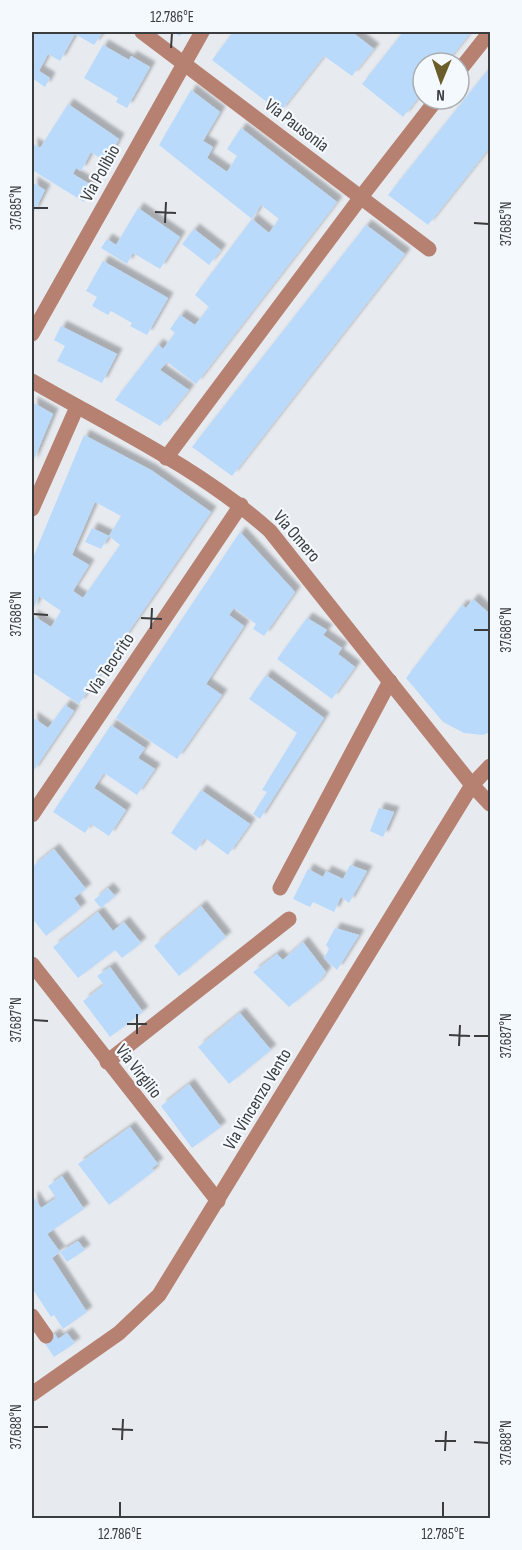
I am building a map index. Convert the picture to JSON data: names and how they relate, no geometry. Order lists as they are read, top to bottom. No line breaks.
{"streets":{"street":["Via Pausonia","Via Polibio","Via Omero","Via Teocrito","Via Virgilio","Via Vincenzo Vento"]},"crossings":[["Via Pausonia","Via Polibio"],["Via Omero","Via Teocrito"],["Via Omero","Via Vincenzo Vento"],["Via Virgilio","Via Vincenzo Vento"]],"north":"bottom","coordinates":["12.786°E","37.685°N","37.686°N","37.687°N","37.688°N","12.785°E"]}
